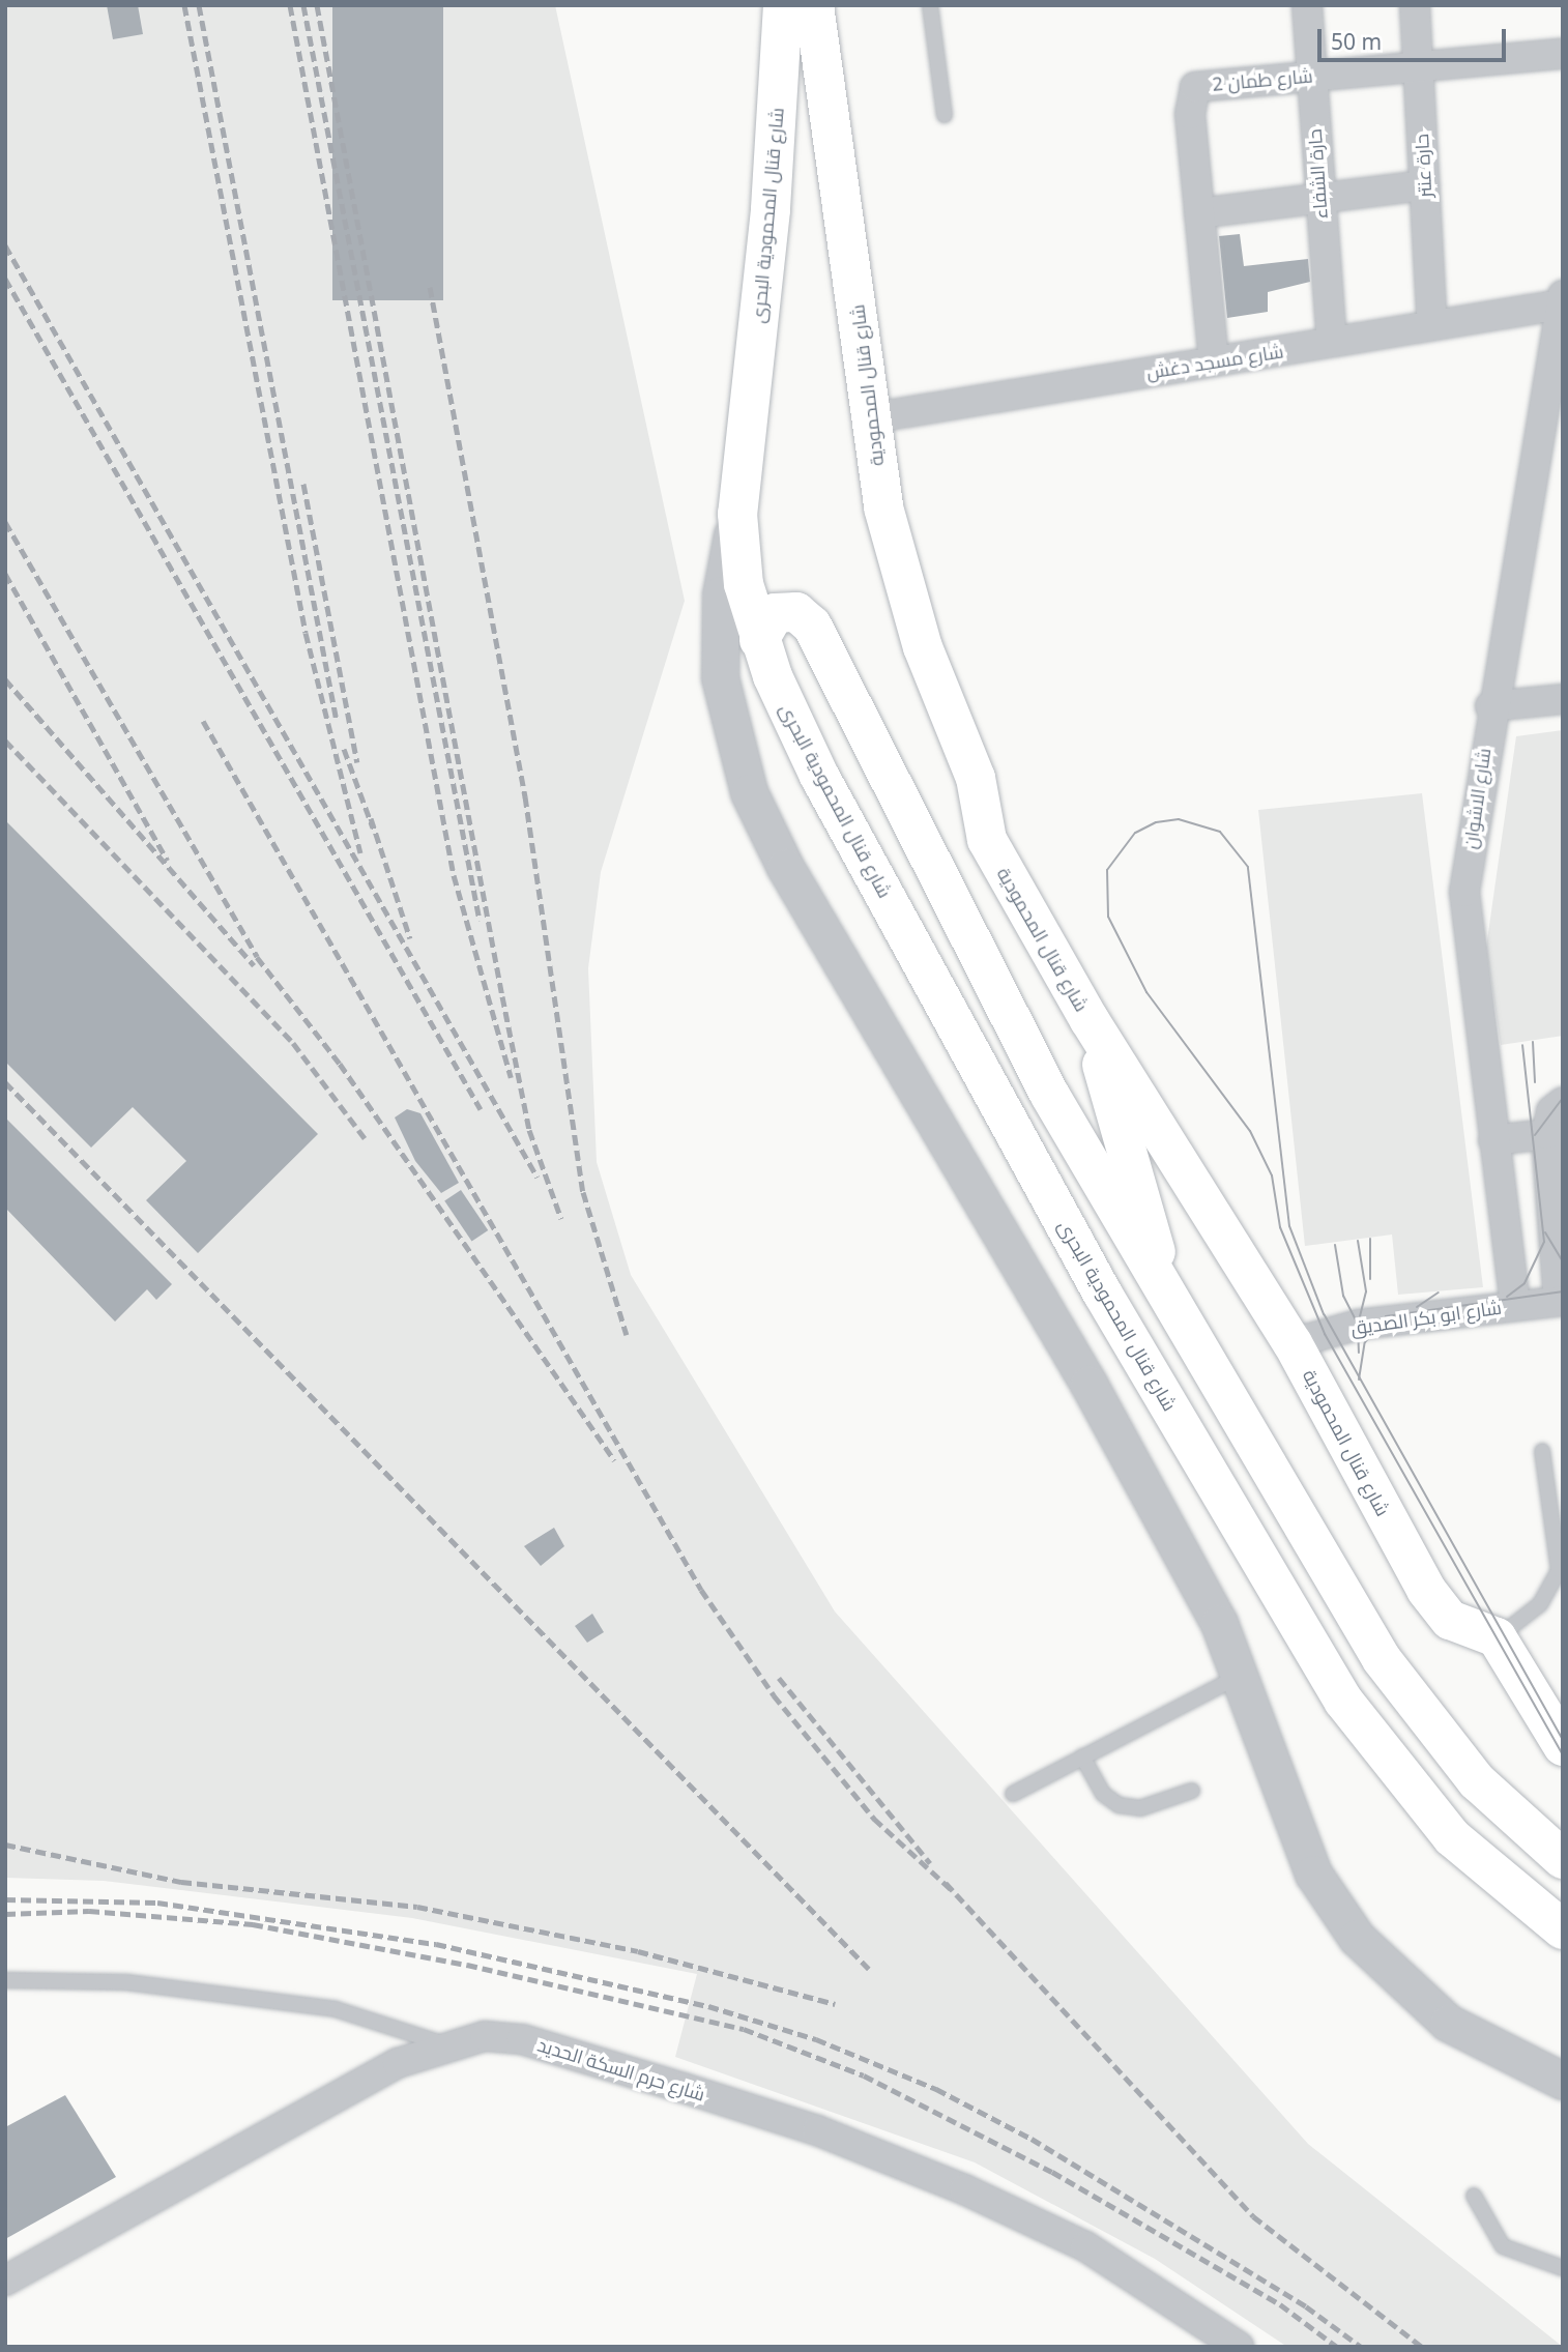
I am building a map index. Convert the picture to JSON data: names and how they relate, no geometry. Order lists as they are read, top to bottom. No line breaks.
{"streets":{"main road":["شارع قنال المحمودية البحرى","شارع قنال المحمودية"],"street":["شارع طمان 2","حارة عنتر","حارة الشفاء","شارع مسجد دغش","شارع الاشوان","شارع ابو بكر الصديق","شارع حرم السكة الحديد"]},"crossings":[["شارع طمان 2","حارة عنتر"],["شارع طمان 2","حارة الشفاء"],["شارع طمان 2","شارع مسجد دغش"],["حارة عنتر","شارع مسجد دغش"],["حارة الشفاء","شارع مسجد دغش"],["شارع مسجد دغش","شارع قنال المحمودية"],["شارع مسجد دغش","شارع الاشوان"],["شارع قنال المحمودية","شارع ابو بكر الصديق"],["شارع الاشوان","شارع ابو بكر الصديق"]],"scale_bar":"50 m"}
